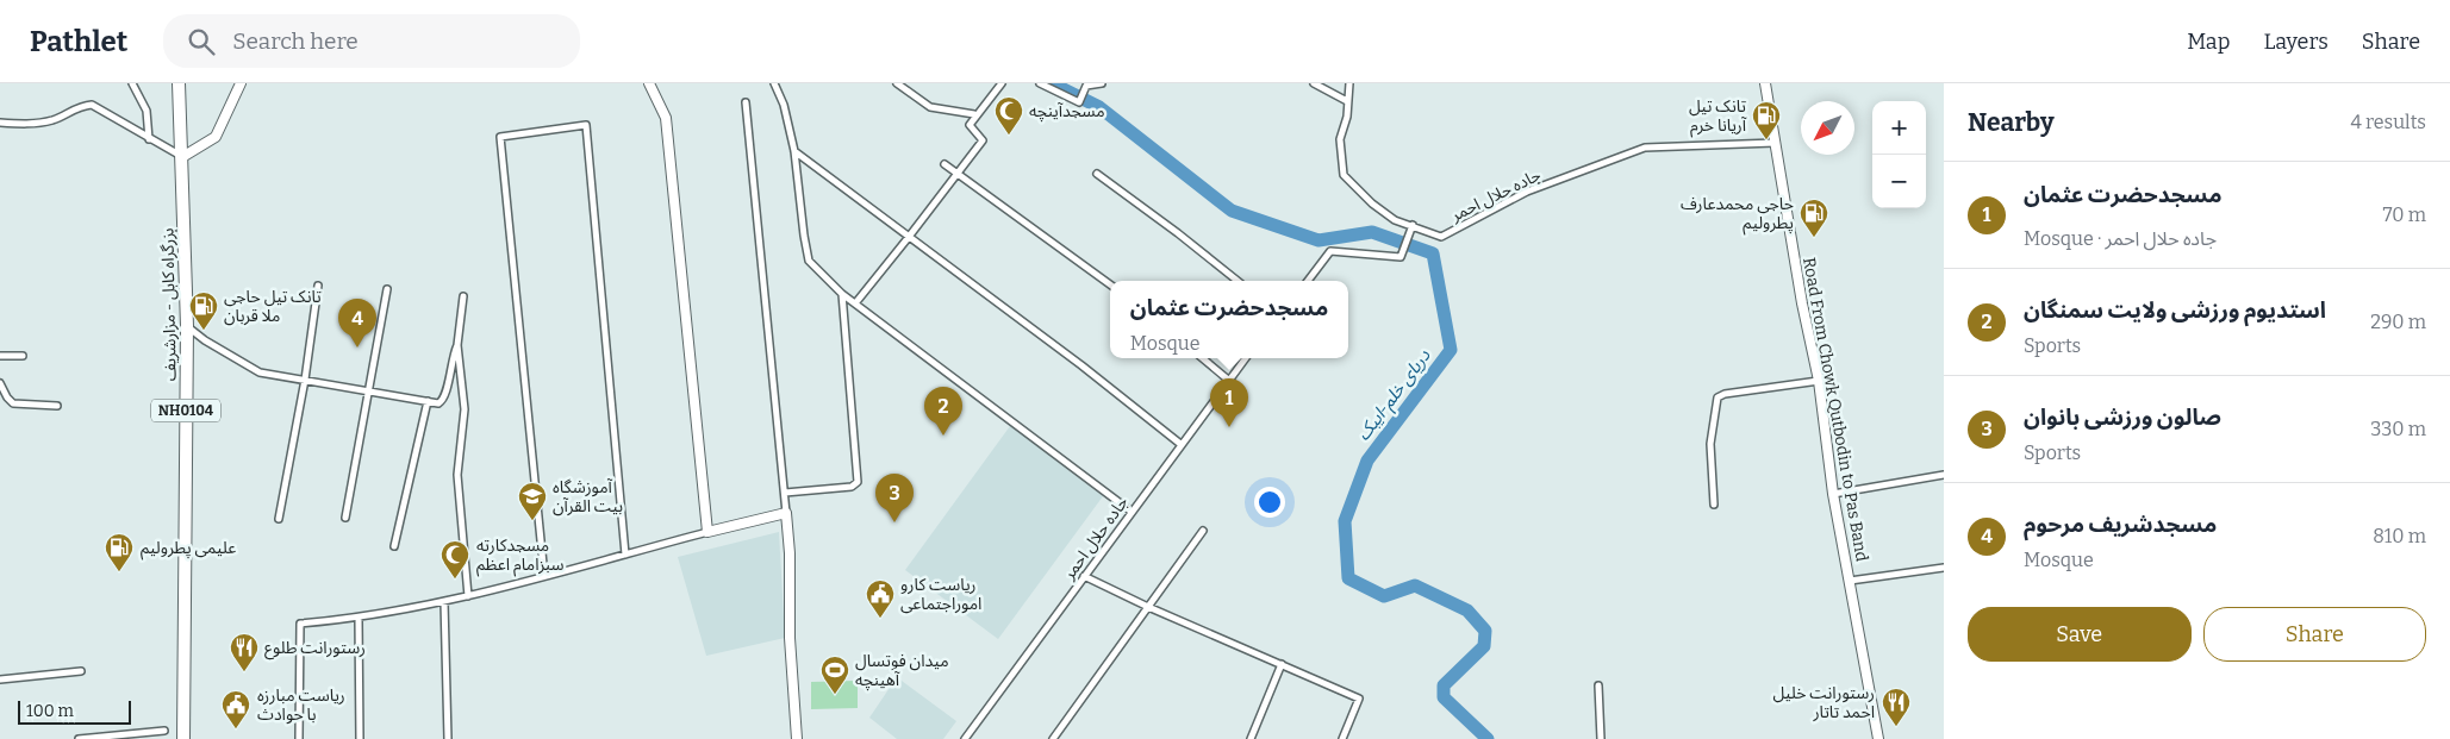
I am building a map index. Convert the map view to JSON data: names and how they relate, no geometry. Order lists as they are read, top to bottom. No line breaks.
{"streets":{"highway":["بزرگراه کابل - مزارشریف","NH0104"],"street":["جاده حلال احمر","Road From Chowk Qutbodin to Pas Band"]},"crossings":[["جاده حلال احمر","Road From Chowk Qutbodin to Pas Band"]],"water":["دریای خلم-ایبک"],"places":{"mosque":["مسجدآینچه","مسجدکارته سبزامام اعظم"],"fuel station":["تانک تیل آریانا خرم","حاجی محمدعارف پطرولیم","تانک تیل حاجی ملا قربان","علیمی پطرولیم"],"school or university":["آموزشگاه بیت القرآن"],"public building":["ریاست کارو اموراجتماعی","ریاست مبارزه با حوادث"],"restaurant":["رستورانت طلوع","رستورانت خلیل احمد تاتار"],"sports":["میدان فوتسال آهینچه"]},"scale_bar":"100 m","north":"bottom left","page":{"header":"Pathlet","search":"Search here","nav":["Map","Layers","Share"],"heading":["Nearby","4 results"],"map_buttons":["+","−"],"list":[{"mark":"1","name":"مسجدحضرت عثمان","note":"Mosque · جاده حلال احمر","value":"70 m"},{"mark":"2","name":"استدیوم ورزشی ولایت سمنگان","note":"Sports","value":"290 m"},{"mark":"3","name":"صالون ورزشی بانوان","note":"Sports","value":"330 m"},{"mark":"4","name":"مسجدشریف مرحوم","note":"Mosque","value":"810 m"}],"popup":["مسجدحضرت عثمان","Mosque"],"pins":["4","1","2","3"],"buttons":["Save","Share"],"scale":"100 m"}}
